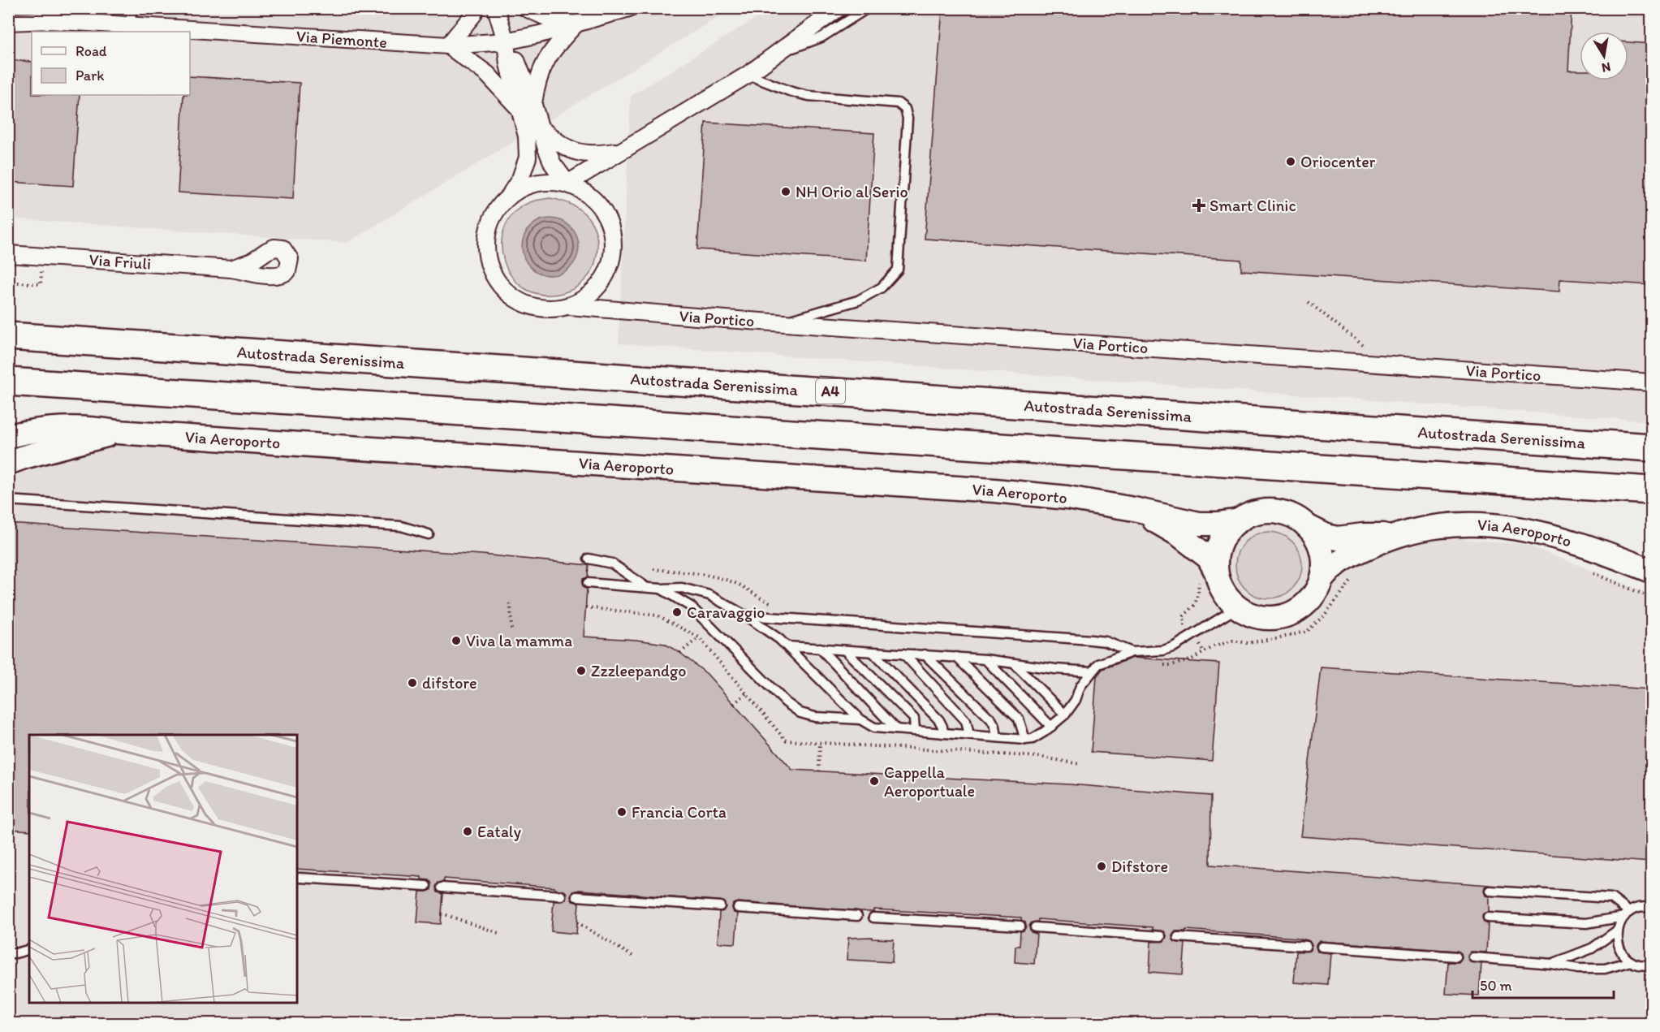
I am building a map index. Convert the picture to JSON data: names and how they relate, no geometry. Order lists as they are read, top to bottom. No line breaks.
{"streets":{"highway":["Autostrada Serenissima","A4"],"main road":["Via Aeroporto"],"street":["Via Piemonte","Via Friuli","Via Portico"]},"places":{"other":["Oriocenter","NH Orio al Serio","Caravaggio","Viva la mamma","Zzzleepandgo","difstore","Cappella Aeroportuale","Francia Corta","Eataly","Difstore"],"health":["Smart Clinic"]},"legend":["Road","Park"],"scale_bar":"50 m","north":"bottom"}
